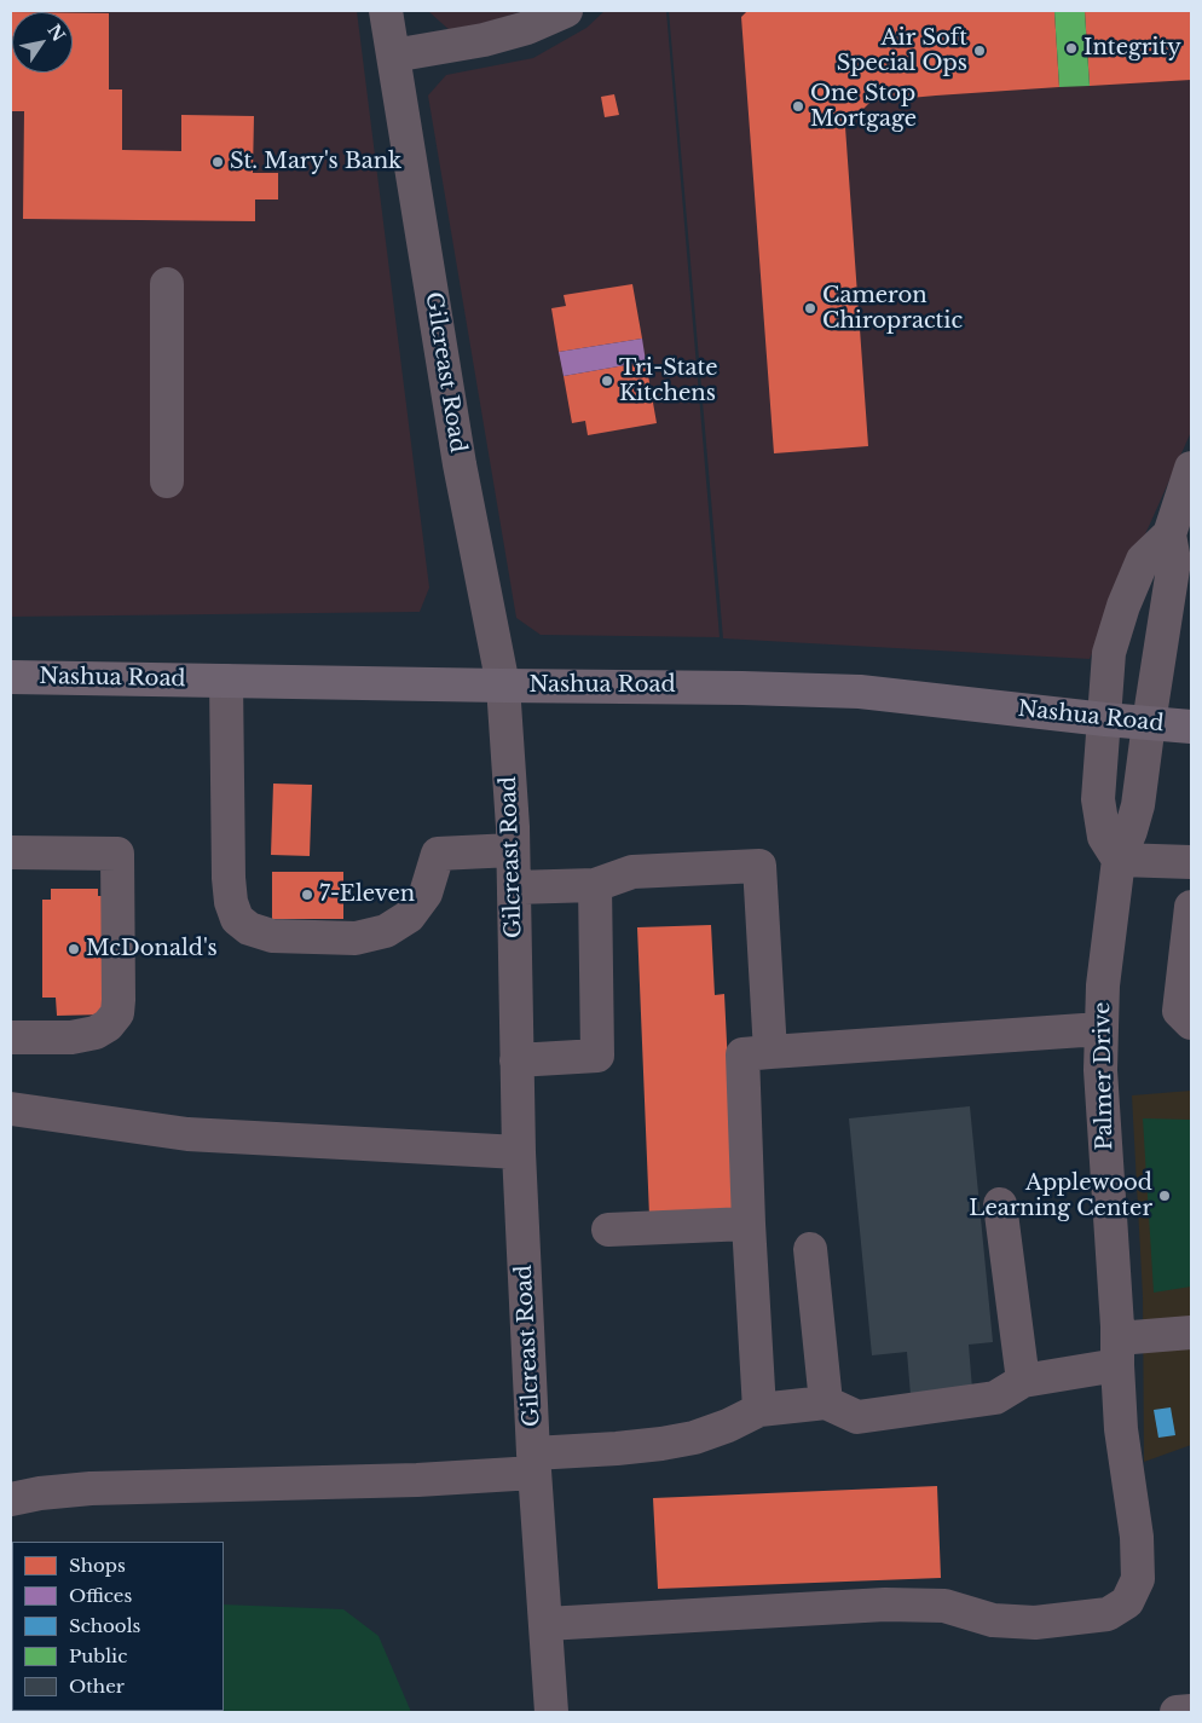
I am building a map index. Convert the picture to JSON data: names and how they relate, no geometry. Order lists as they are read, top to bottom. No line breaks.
{"streets":{"main road":["Nashua Road"],"street":["Gilcreast Road","Palmer Drive"]},"crossings":[["Gilcreast Road","Nashua Road"],["Gilcreast Road","Palmer Drive"],["Nashua Road","Palmer Drive"]],"places":["Integrity","Air Soft Special Ops","One Stop Mortgage","St. Mary's Bank","Cameron Chiropractic","Tri-State Kitchens","7-Eleven","McDonald's","Applewood Learning Center"],"legend":["Shops","Offices","Schools","Public","Other"],"north":"top right"}
